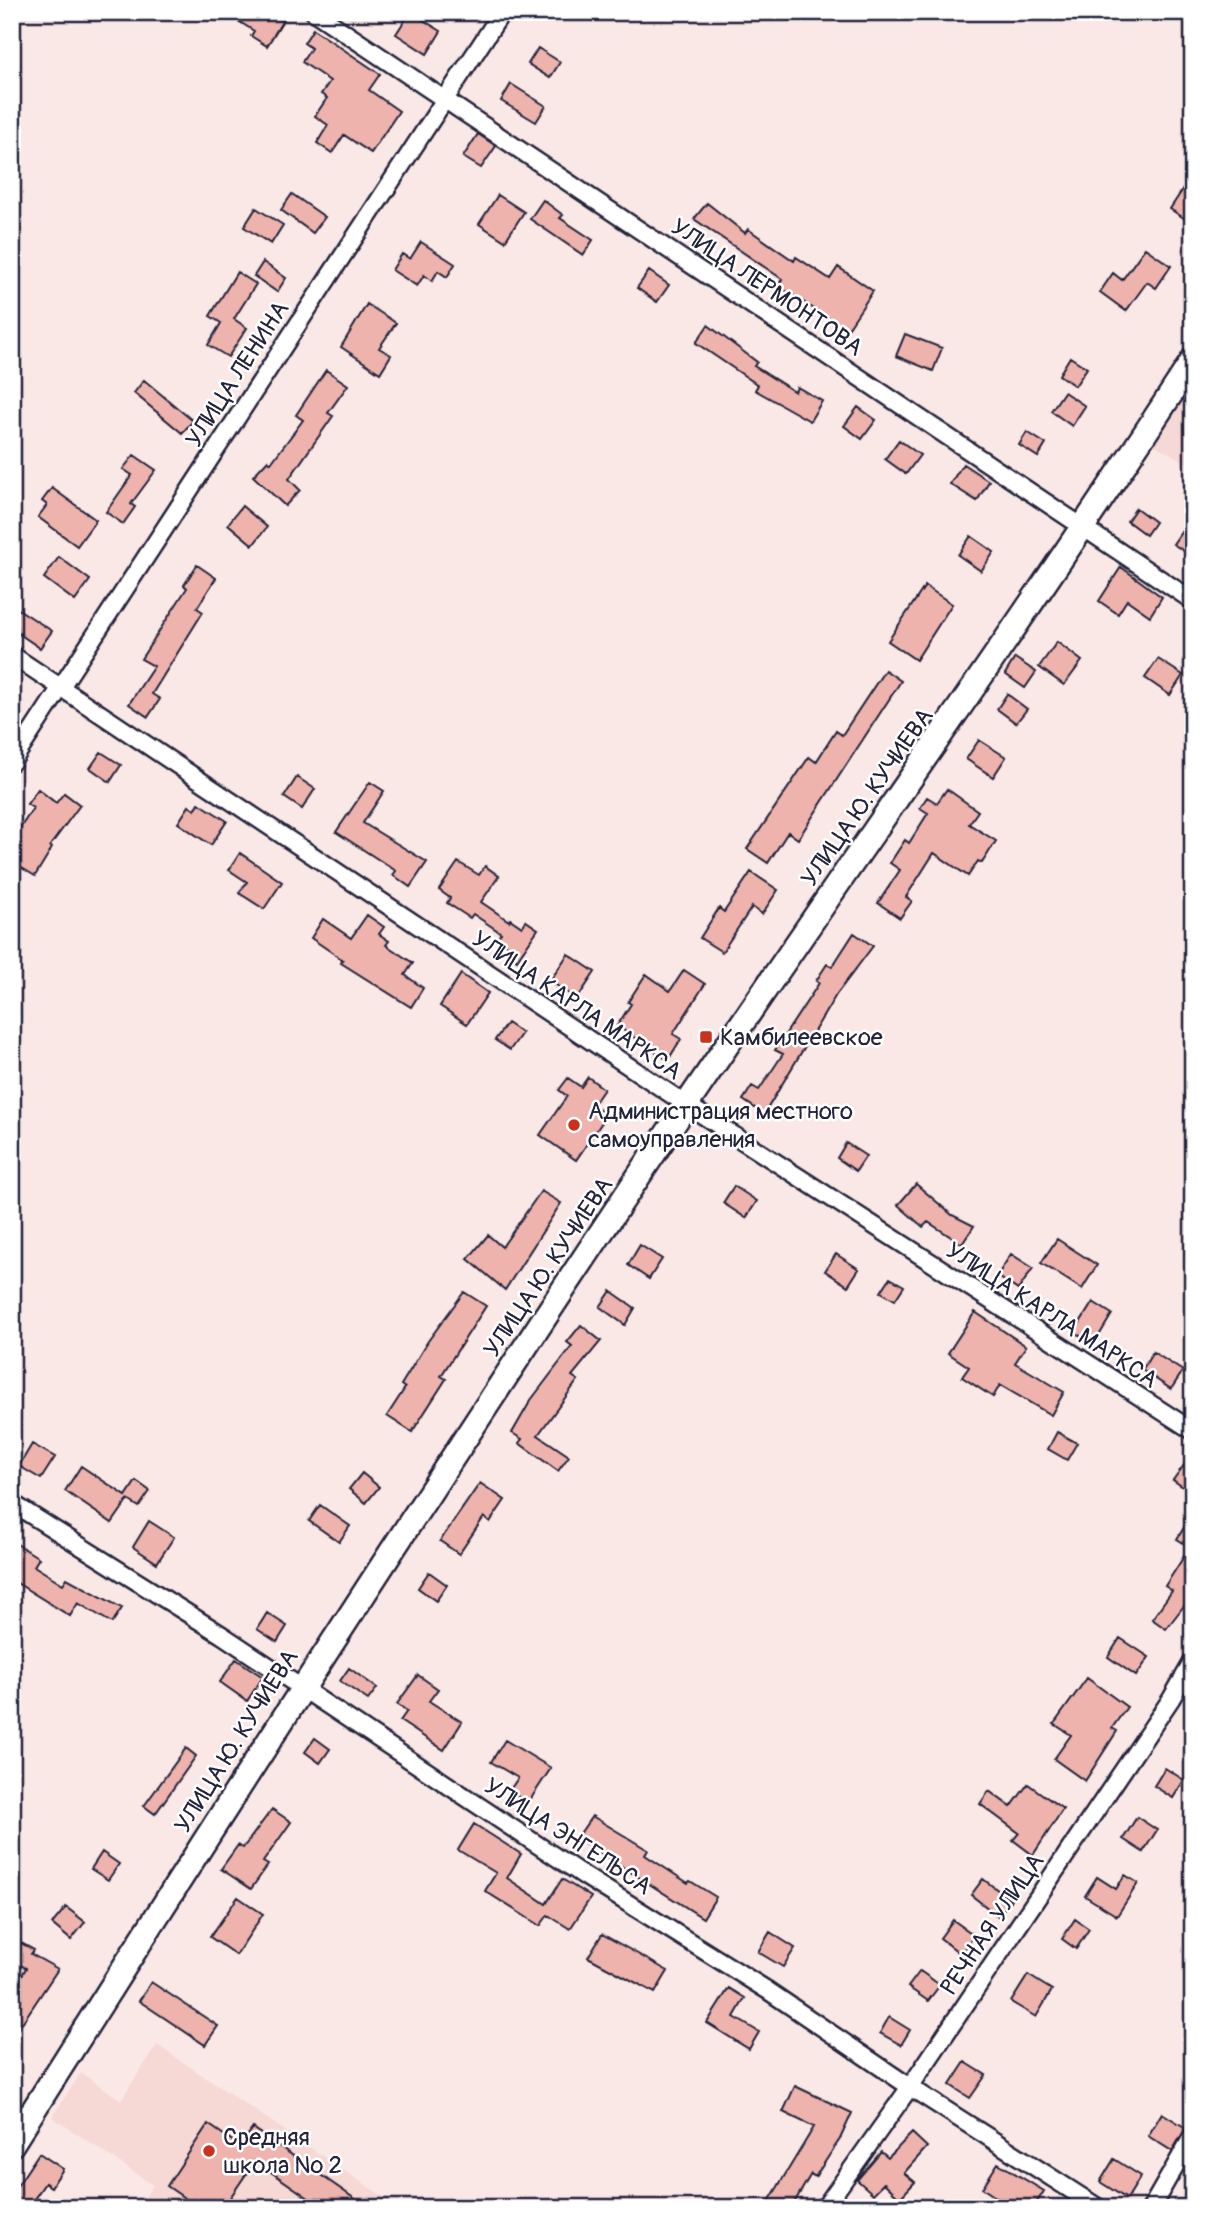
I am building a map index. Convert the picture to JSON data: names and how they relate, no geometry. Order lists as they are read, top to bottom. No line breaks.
{"streets":{"street":["УЛИЦА ЛЕРМОНТОВА","УЛИЦА ЛЕНИНА","УЛИЦА Ю. КУЧИЕВА","УЛИЦА КАРЛА МАРКСА","УЛИЦА ЭНГЕЛЬСА","РЕЧНАЯ УЛИЦА"]},"crossings":[["УЛИЦА ЛЕРМОНТОВА","УЛИЦА ЛЕНИНА"],["УЛИЦА ЛЕРМОНТОВА","УЛИЦА Ю. КУЧИЕВА"],["УЛИЦА ЛЕНИНА","УЛИЦА КАРЛА МАРКСА"],["УЛИЦА Ю. КУЧИЕВА","УЛИЦА КАРЛА МАРКСА"],["УЛИЦА Ю. КУЧИЕВА","УЛИЦА ЭНГЕЛЬСА"],["УЛИЦА ЭНГЕЛЬСА","РЕЧНАЯ УЛИЦА"]],"places":{"transit":["Камбилеевское"],"other":["Администрация местного самоуправления","Средняя школа № 2"]}}
